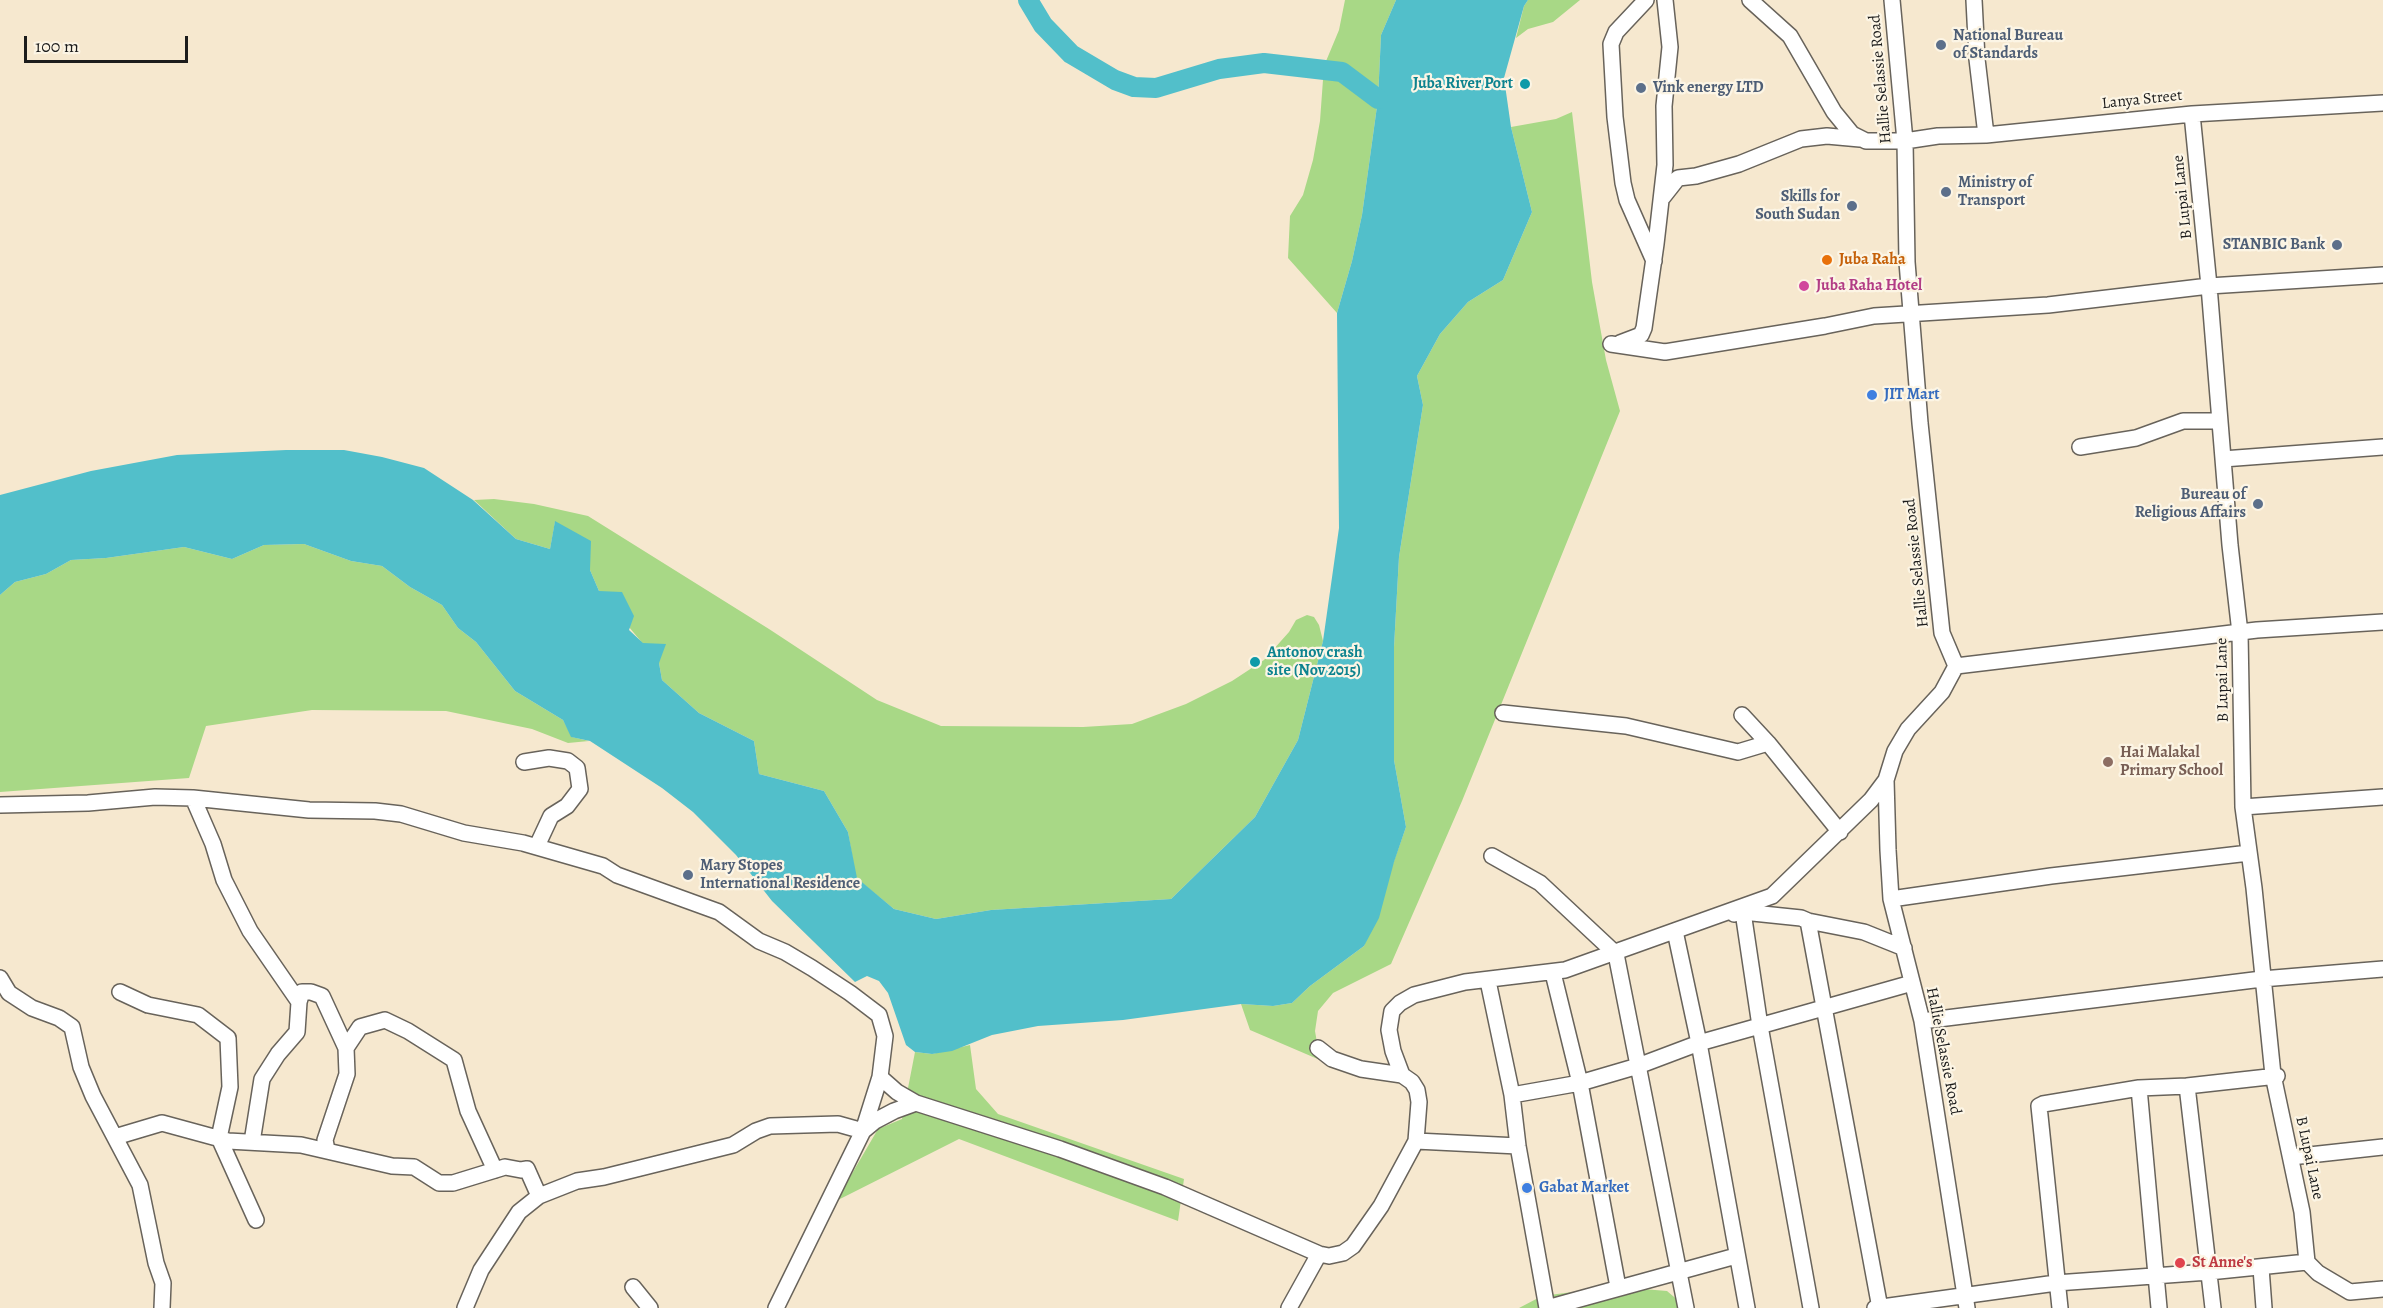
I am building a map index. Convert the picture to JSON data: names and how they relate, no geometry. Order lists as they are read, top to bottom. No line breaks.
{"streets":{"street":["Hallie Selassie Road","Lanya Street","B Lupai Lane"]},"crossings":[["Hallie Selassie Road","Lanya Street"],["Lanya Street","B Lupai Lane"]],"places":["National Bureau of Standards","Juba River Port","Vink energy LTD","Ministry of Transport","Skills for South Sudan","STANBIC Bank","Juba Raha","Juba Raha Hotel","JIT Mart","Bureau of Religious Affairs","Antonov crash site (Nov 2015)","Hai Malakal Primary School","Mary Stopes International Residence","Gabat Market","St Anne's"],"scale_bar":"100 m"}
